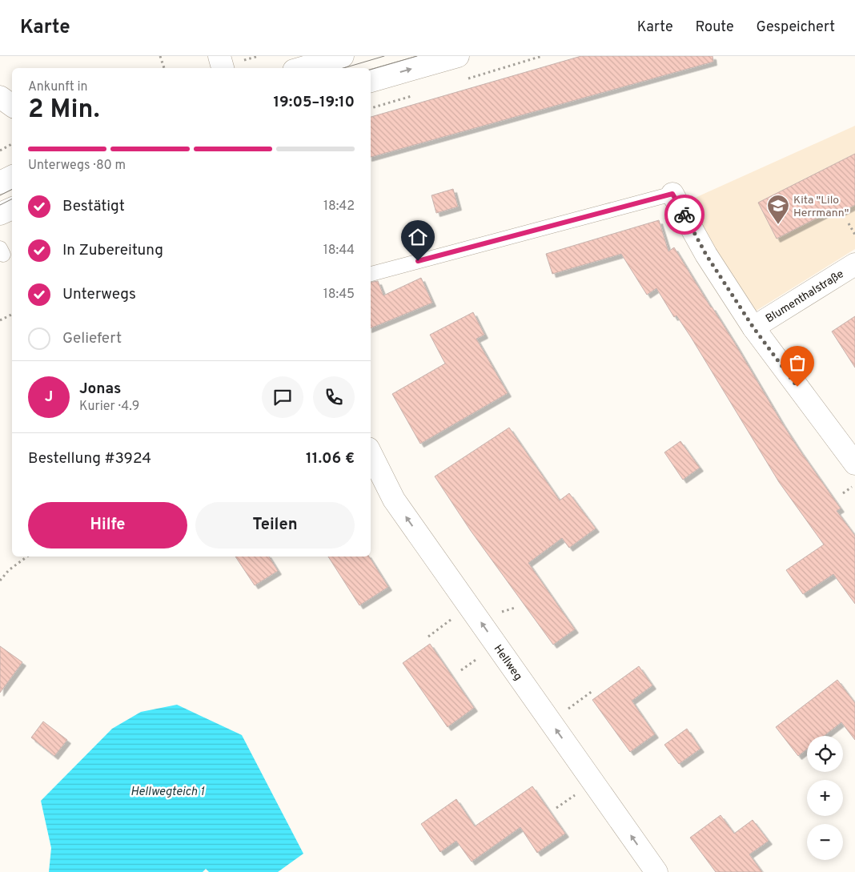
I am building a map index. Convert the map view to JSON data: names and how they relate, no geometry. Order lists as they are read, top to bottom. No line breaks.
{"streets":{"street":["Blumenthalstraße","Hellweg"]},"one_way":["Hellweg"],"water":["Hellwegteich 1"],"places":{"school or university":["Kita \"Lilo Herrmann\""]},"page":{"header":"Karte","nav":["Karte","Route","Gespeichert"],"heading":["2 Min.","Ankunft in","19:05–19:10"],"panel":["Jonas","Kurier · 4.9","Bestellung #3924","11.06 €"],"bar":"Unterwegs · 80 m","list":[["Bestätigt","18:42"],["In Zubereitung","18:44"],["Unterwegs","18:45"],"Geliefert"],"round":"J","buttons":["Hilfe","Teilen"],"map_buttons":["+","−"]}}
